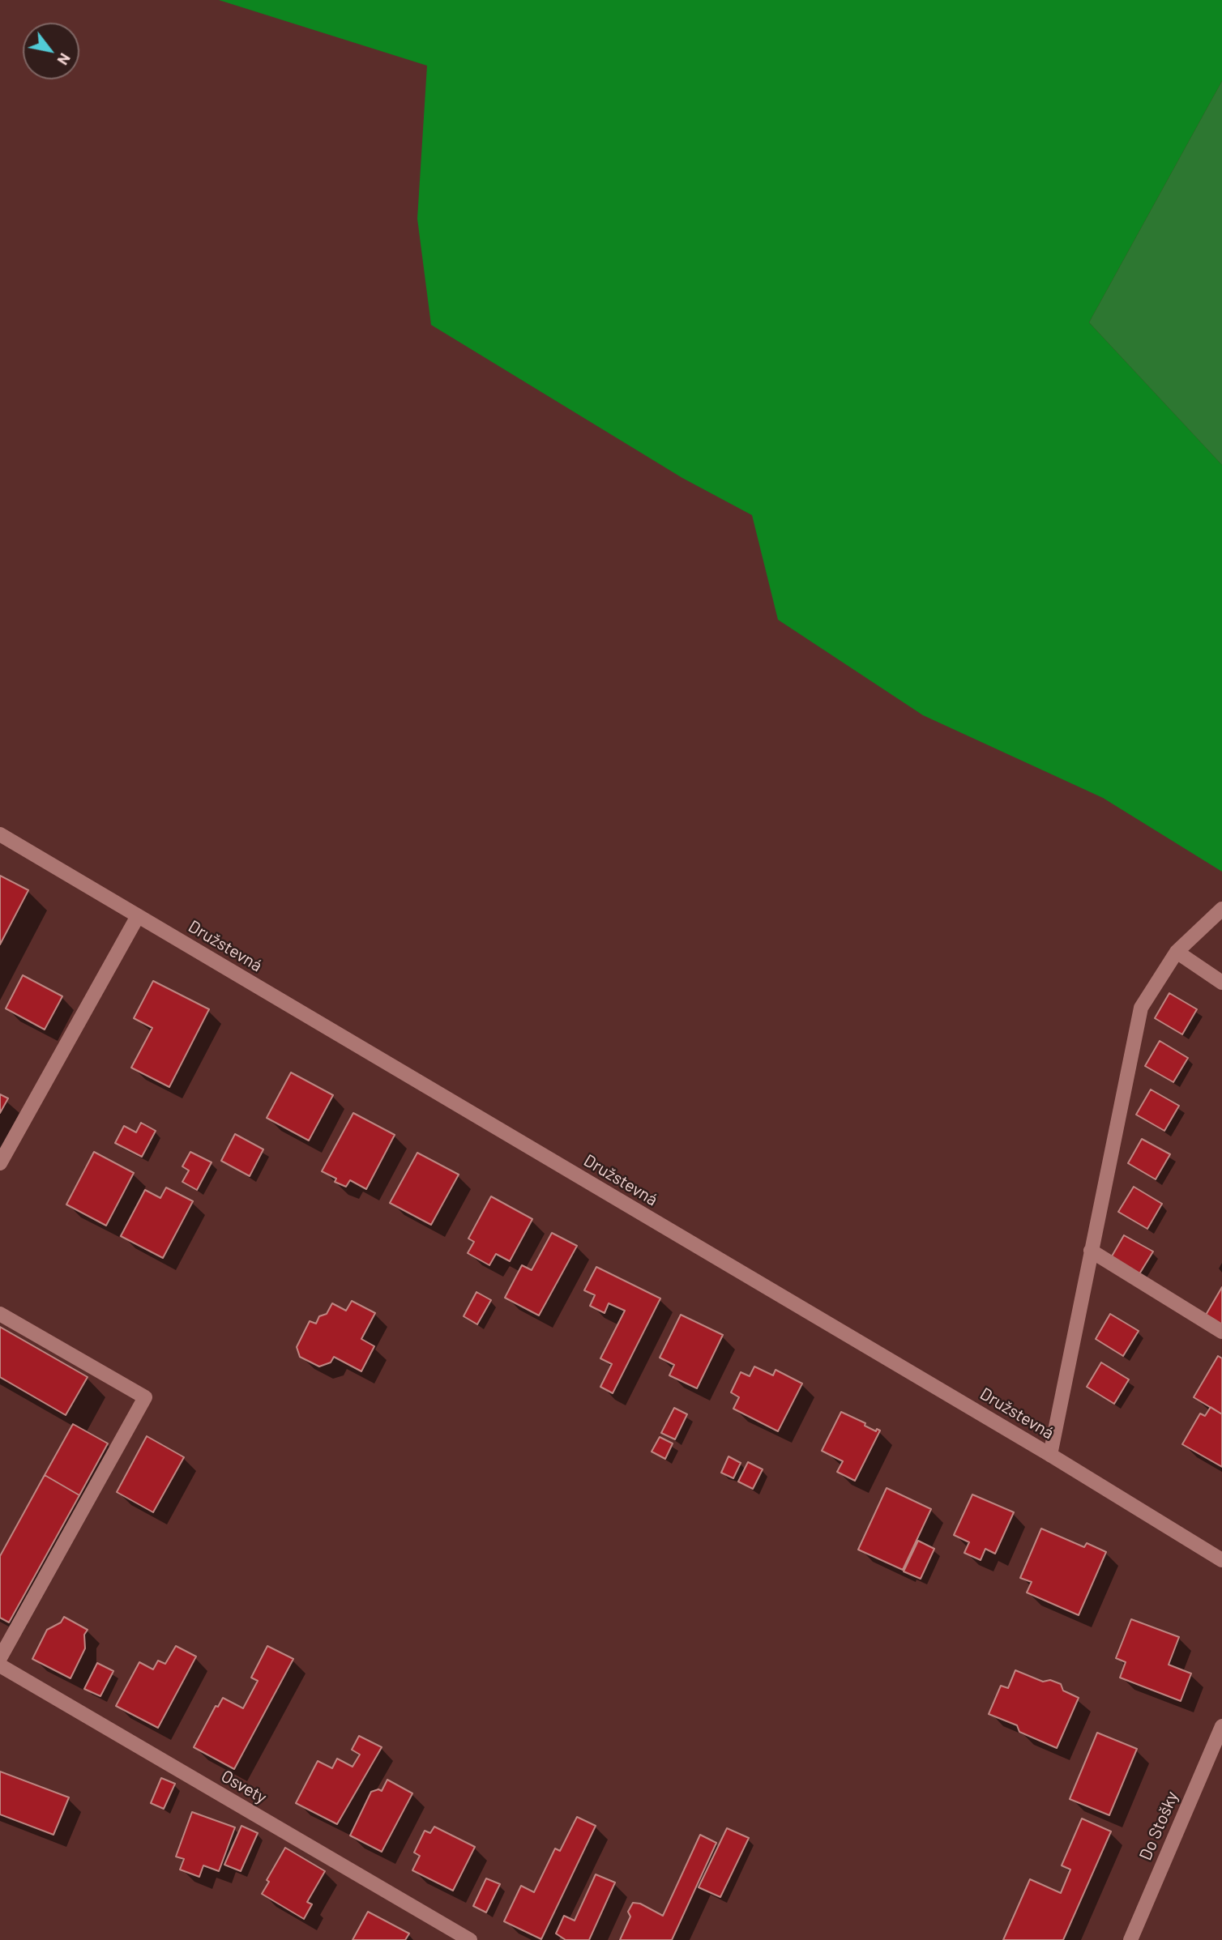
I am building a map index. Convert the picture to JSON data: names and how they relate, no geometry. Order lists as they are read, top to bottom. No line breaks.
{"streets":{"street":["Družstevná","Osvety","Do Stošky"]},"north":"bottom right"}
